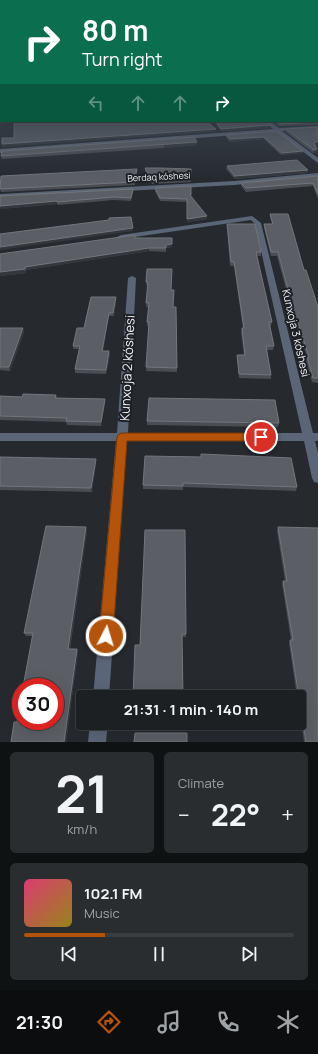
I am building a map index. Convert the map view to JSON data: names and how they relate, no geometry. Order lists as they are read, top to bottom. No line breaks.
{"streets":{"street":["Berdaq kóshesi","Kunxoja 3 kóshesi","Kunxoja 2 kóshesi"]},"page":{"turn":["80 m","Turn right"],"limit":"30","trip":"21:31 · 1 min · 140 m","tile":[["21","km/h"],"Climate"],"heat":["−","22°","+"],"song":["102.1 FM","Music"],"tabs":"21:30"}}
